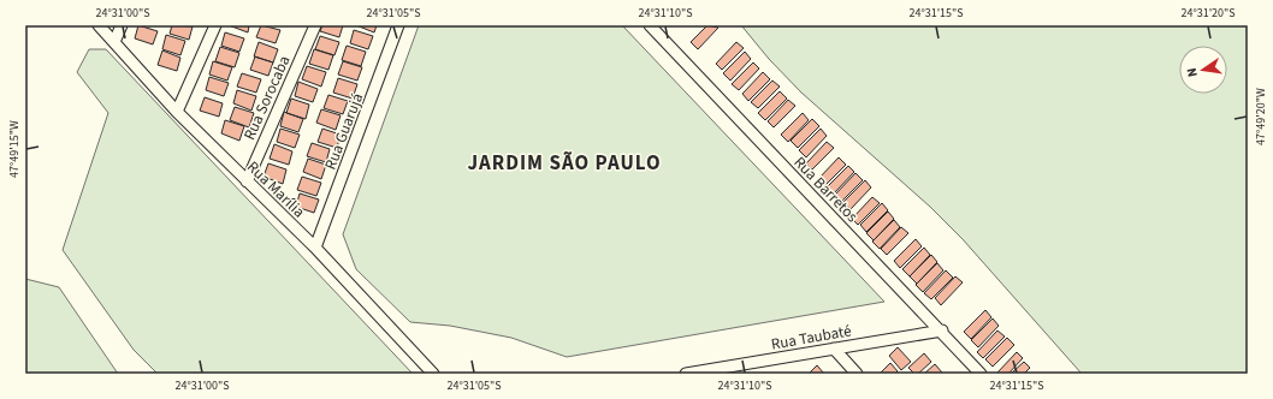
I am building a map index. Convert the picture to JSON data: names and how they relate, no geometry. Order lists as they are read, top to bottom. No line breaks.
{"streets":{"street":["Rua Sorocaba","Rua Guarujá","Rua Marília","Rua Barretos","Rua Taubaté"]},"crossings":[["Rua Sorocaba","Rua Marília"],["Rua Guarujá","Rua Marília"],["Rua Barretos","Rua Taubaté"]],"districts":["JARDIM SÃO PAULO"],"north":"left","coordinates":["24°31'00\"S","24°31'05\"S","24°31'10\"S","24°31'15\"S","24°31'20\"S","47°49'20\"W","47°49'15\"W"]}
